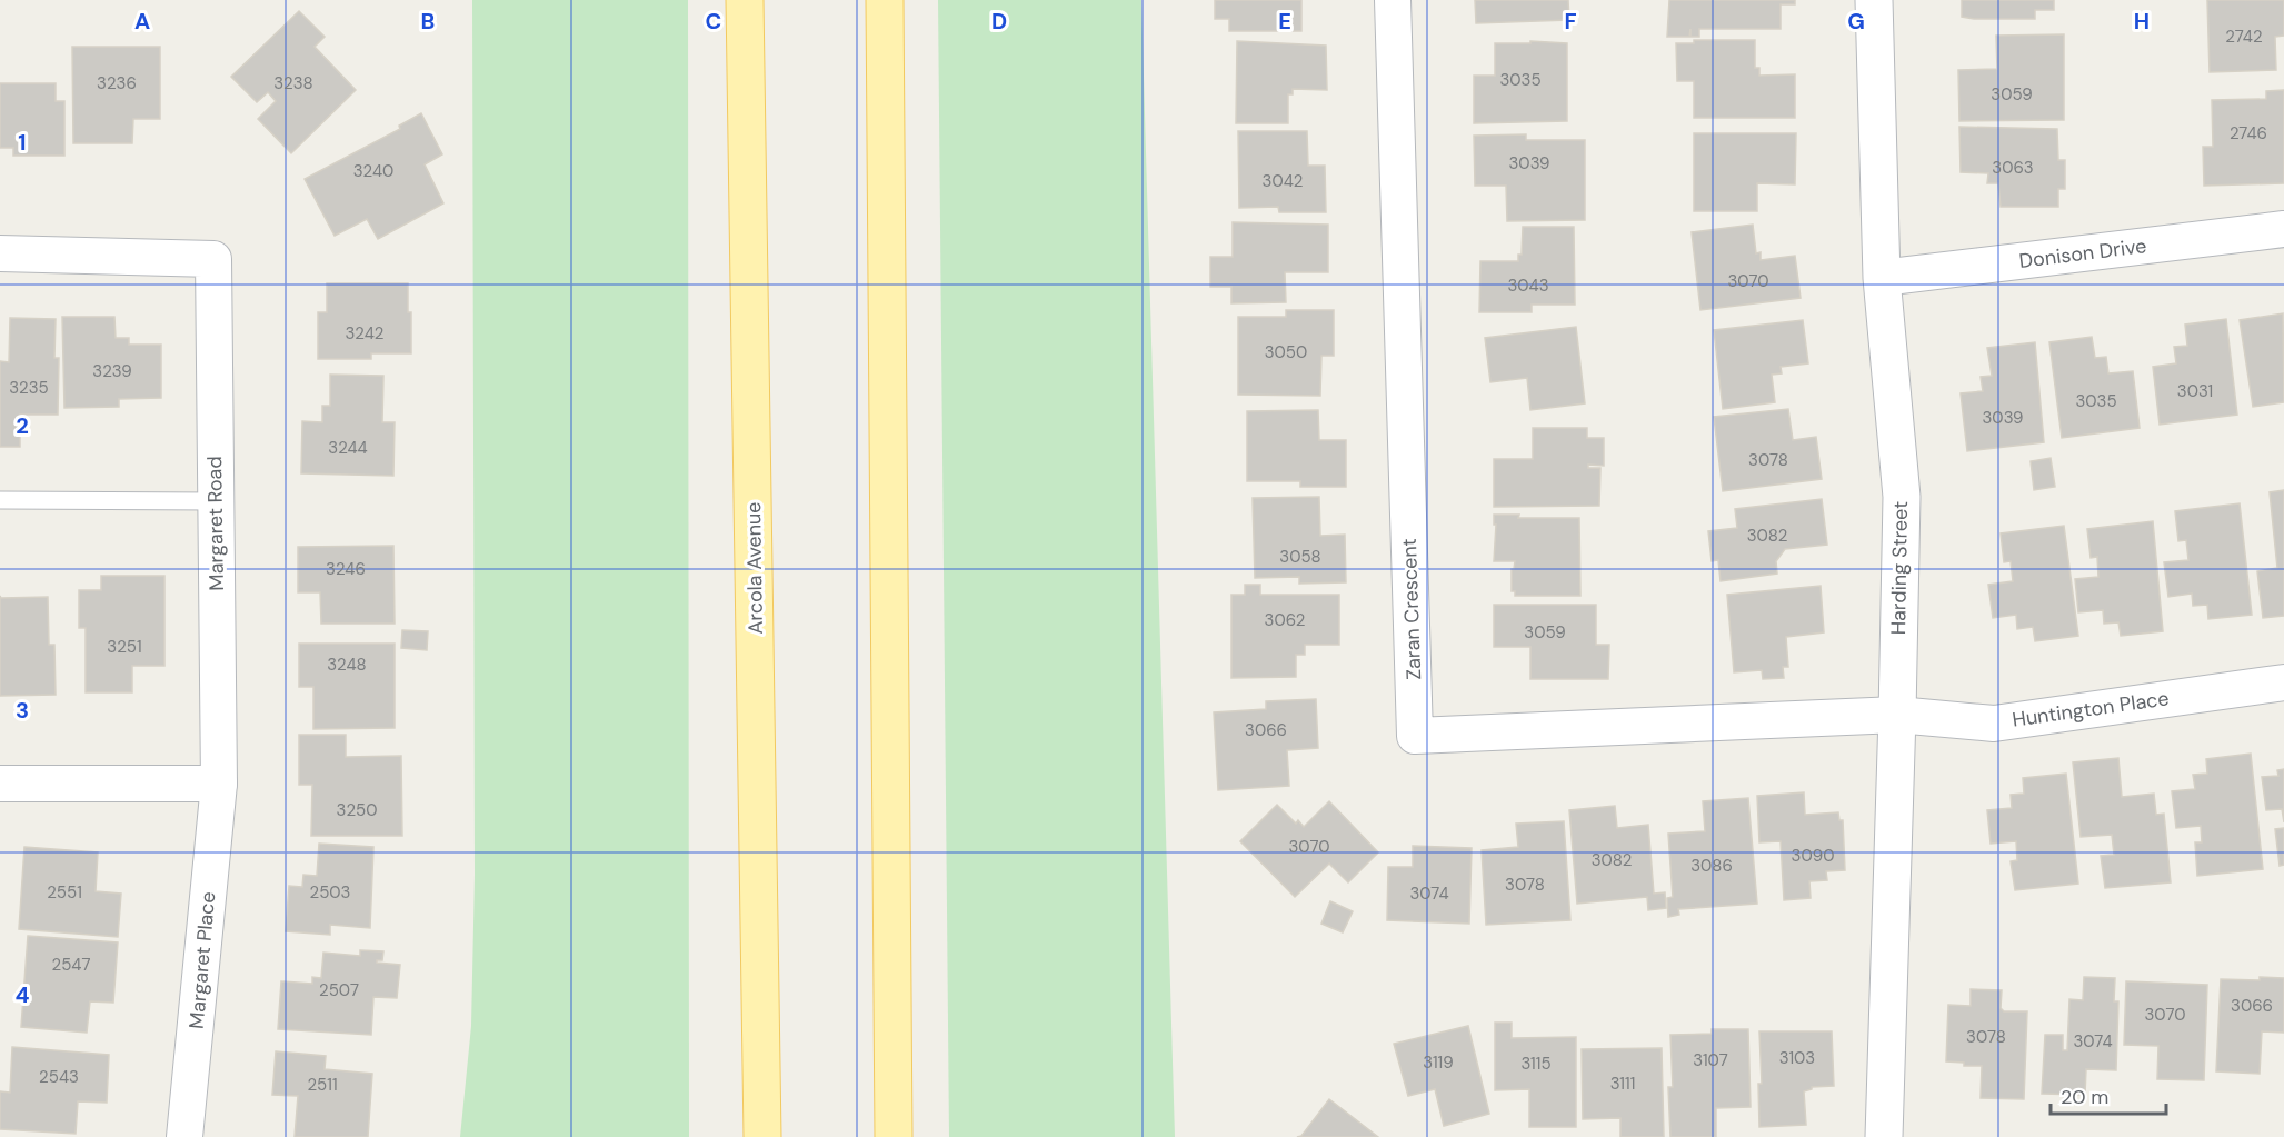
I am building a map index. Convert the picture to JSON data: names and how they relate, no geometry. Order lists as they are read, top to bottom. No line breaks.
{"streets":{"main road":["Arcola Avenue"],"street":["Donison Drive","Margaret Road","Harding Street","Zaran Crescent","Huntington Place","Margaret Place"]},"crossings":[["Donison Drive","Harding Street"],["Margaret Road","Margaret Place"],["Harding Street","Zaran Crescent"],["Harding Street","Huntington Place"],["Zaran Crescent","Huntington Place"]],"house_numbers":["2742","3035","3236","3238","3059","2746","3039","3063","3240","3042","3070","3043","3242","3050","3239","3235","3031","3035","3039","3244","3078","3082","3058","3246","3062","3059","3251","3248","3066","3250","3070","3090","3082","3086","3078","2551","2503","3074","2547","2507","3066","3070","3078","3074","3103","3107","3119","3115","2543","3111","2511"],"scale_bar":"20 m","grid":{"columns":["A","B","C","D","E","F","G","H"],"rows":["1","2","3","4"]}}
